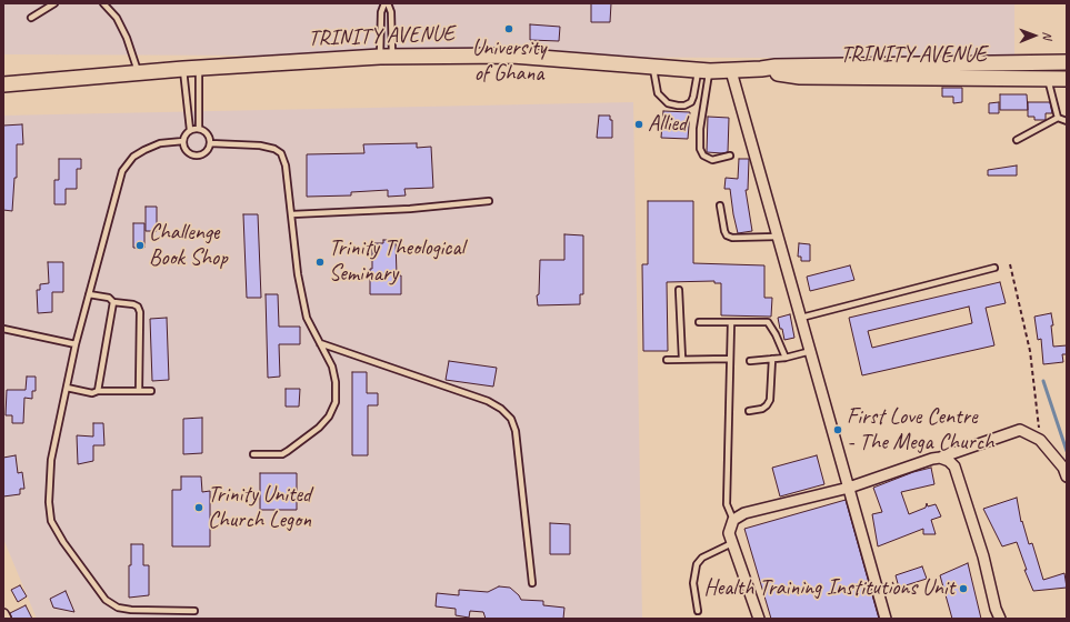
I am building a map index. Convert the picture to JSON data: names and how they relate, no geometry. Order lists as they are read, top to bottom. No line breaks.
{"streets":{"street":["TRINITY AVENUE"]},"places":["University of Ghana","Allied","Challenge Book Shop","Trinity Theological Seminary","First Love Centre - The Mega Church","Trinity United Church Legon","Health Training Institutions Unit"],"north":"right"}
